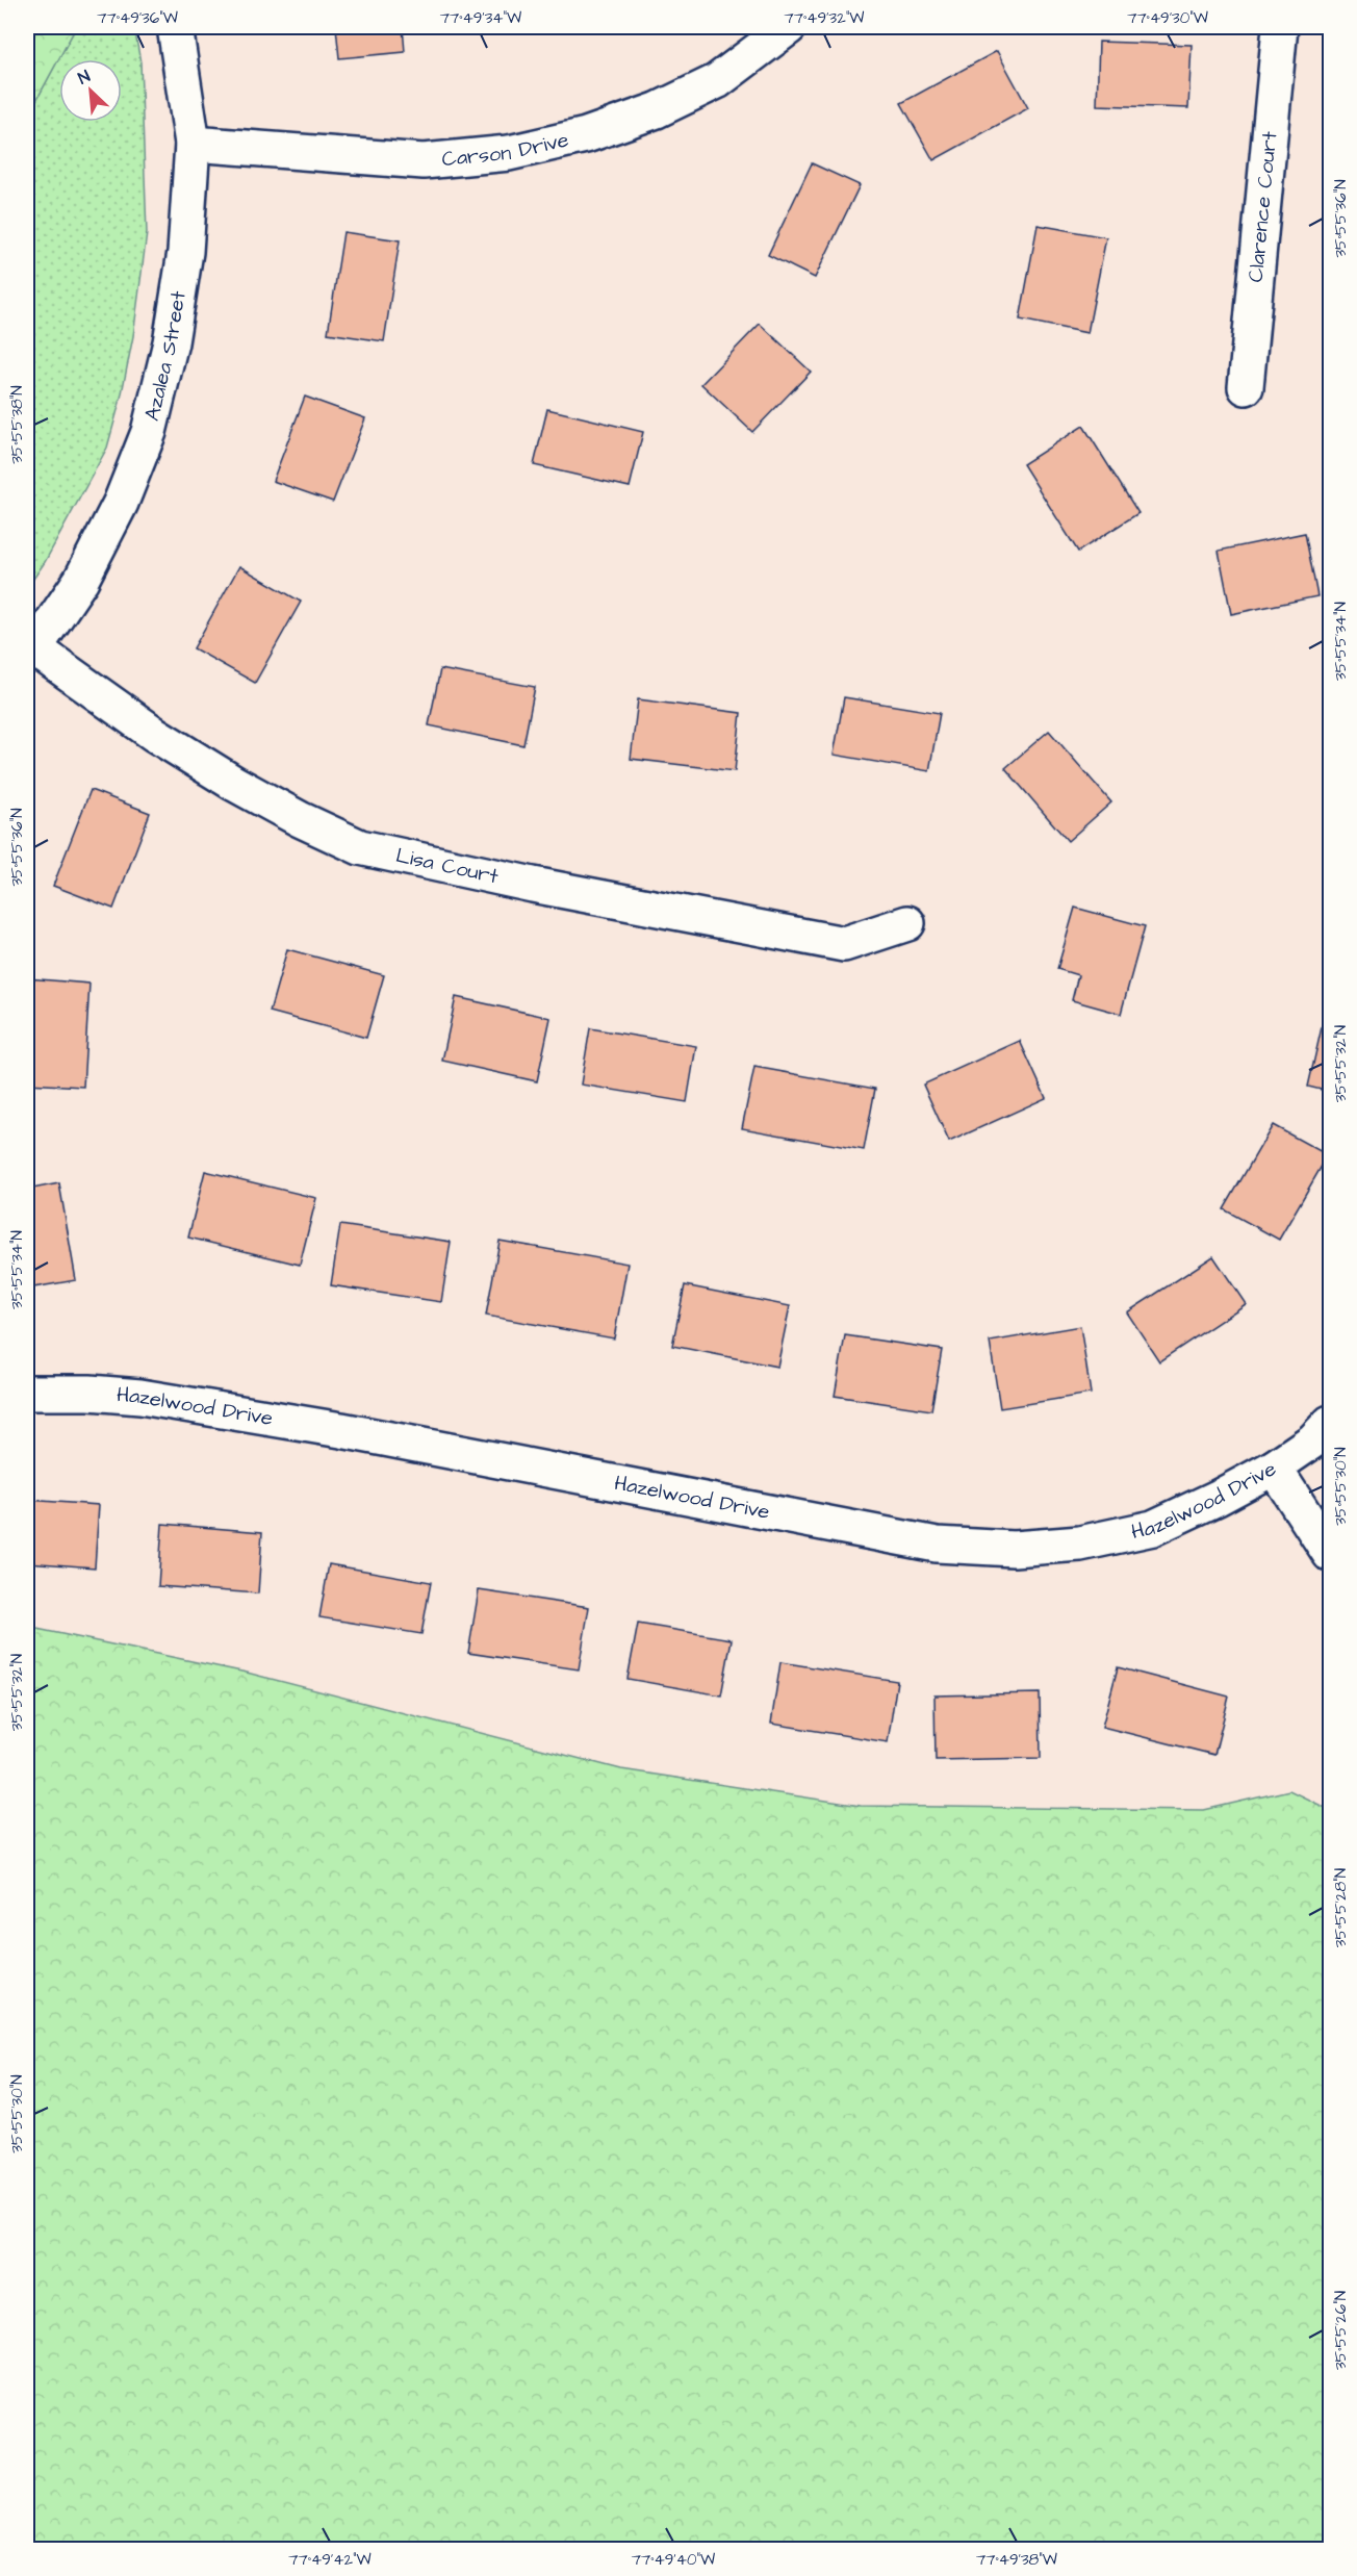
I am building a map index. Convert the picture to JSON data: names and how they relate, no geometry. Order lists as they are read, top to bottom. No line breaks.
{"streets":{"street":["Carson Drive","Clarence Court","Azalea Street","Lisa Court","Hazelwood Drive"]},"crossings":[["Carson Drive","Azalea Street"],["Azalea Street","Lisa Court"]],"north":"top left","coordinates":["77°49'36\"W","77°49'34\"W","77°49'32\"W","77°49'30\"W","35°55'36\"N","35°55'38\"N","35°55'34\"N","35°55'32\"N","35°55'30\"N","35°55'28\"N","35°55'26\"N","77°49'42\"W","77°49'40\"W","77°49'38\"W"]}
